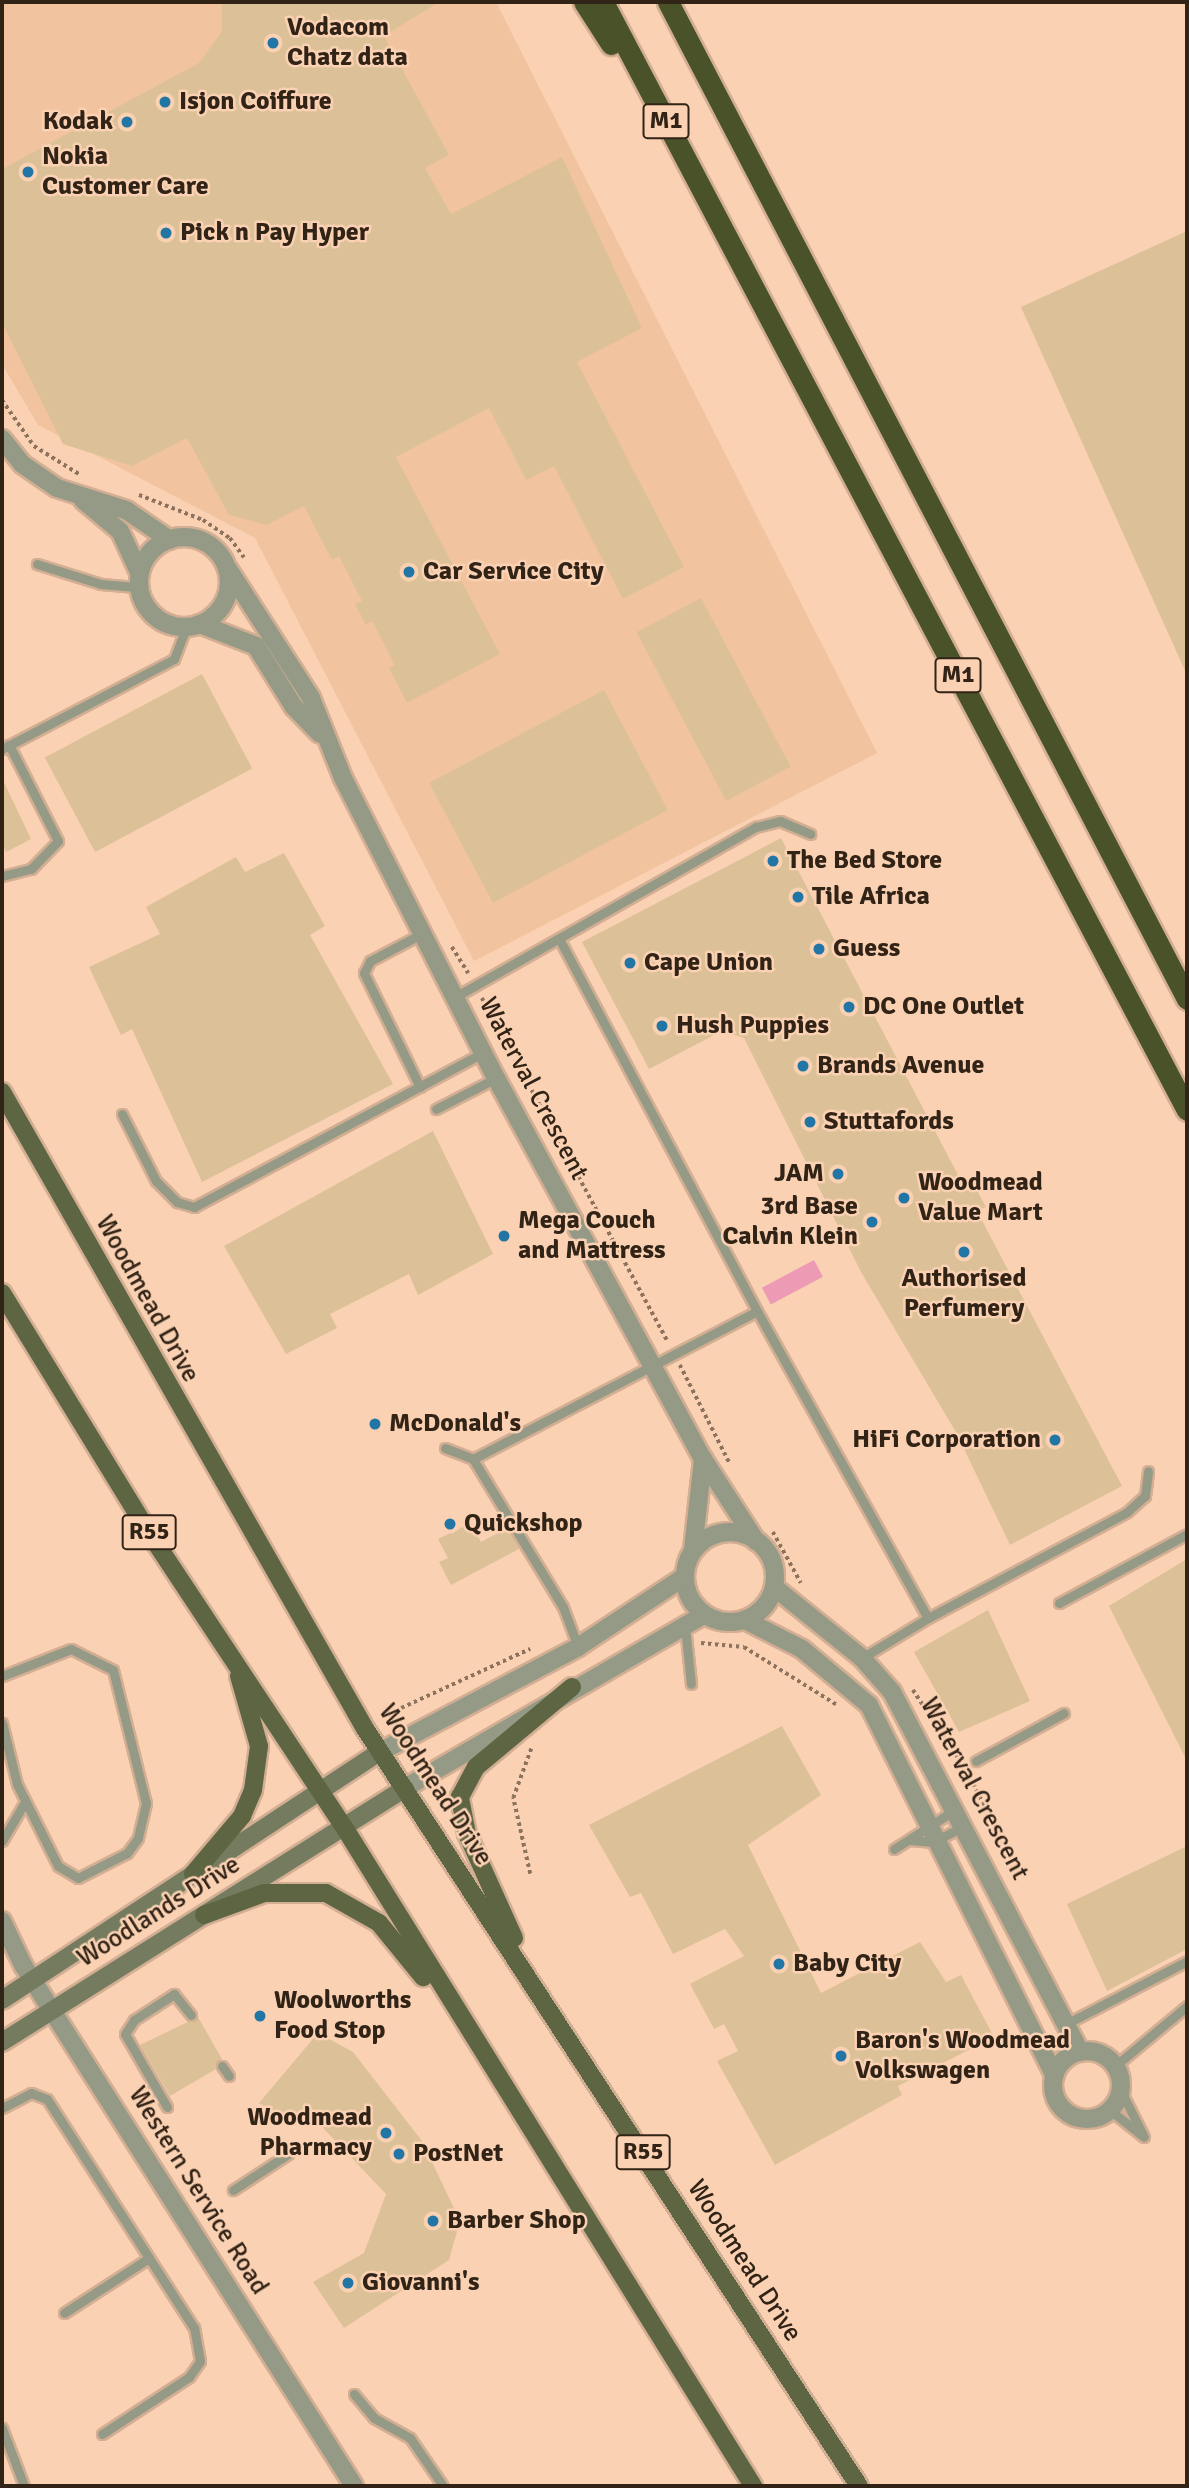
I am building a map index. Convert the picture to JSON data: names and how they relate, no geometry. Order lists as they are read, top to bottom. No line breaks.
{"streets":{"highway":["M1"],"main road":["Woodmead Drive","R55","Woodlands Drive"],"street":["Waterval Crescent","Western Service Road"]},"crossings":[["Woodmead Drive","Woodlands Drive"],["R55","Woodlands Drive"],["Woodlands Drive","Western Service Road"]],"places":["Vodacom Chatz data","Isjon Coiffure","Kodak","Nokia Customer Care","Pick n Pay Hyper","Car Service City","The Bed Store","Tile Africa","Guess","Cape Union","DC One Outlet","Hush Puppies","Brands Avenue","Stuttafords","JAM","Woodmead Value Mart","3rd Base Calvin Klein","Mega Couch and Mattress","Authorised Perfumery","McDonald's","HiFi Corporation","Quickshop","Baby City","Woolworths Food Stop","Baron's Woodmead Volkswagen","Woodmead Pharmacy","PostNet","Barber Shop","Giovanni's"]}
